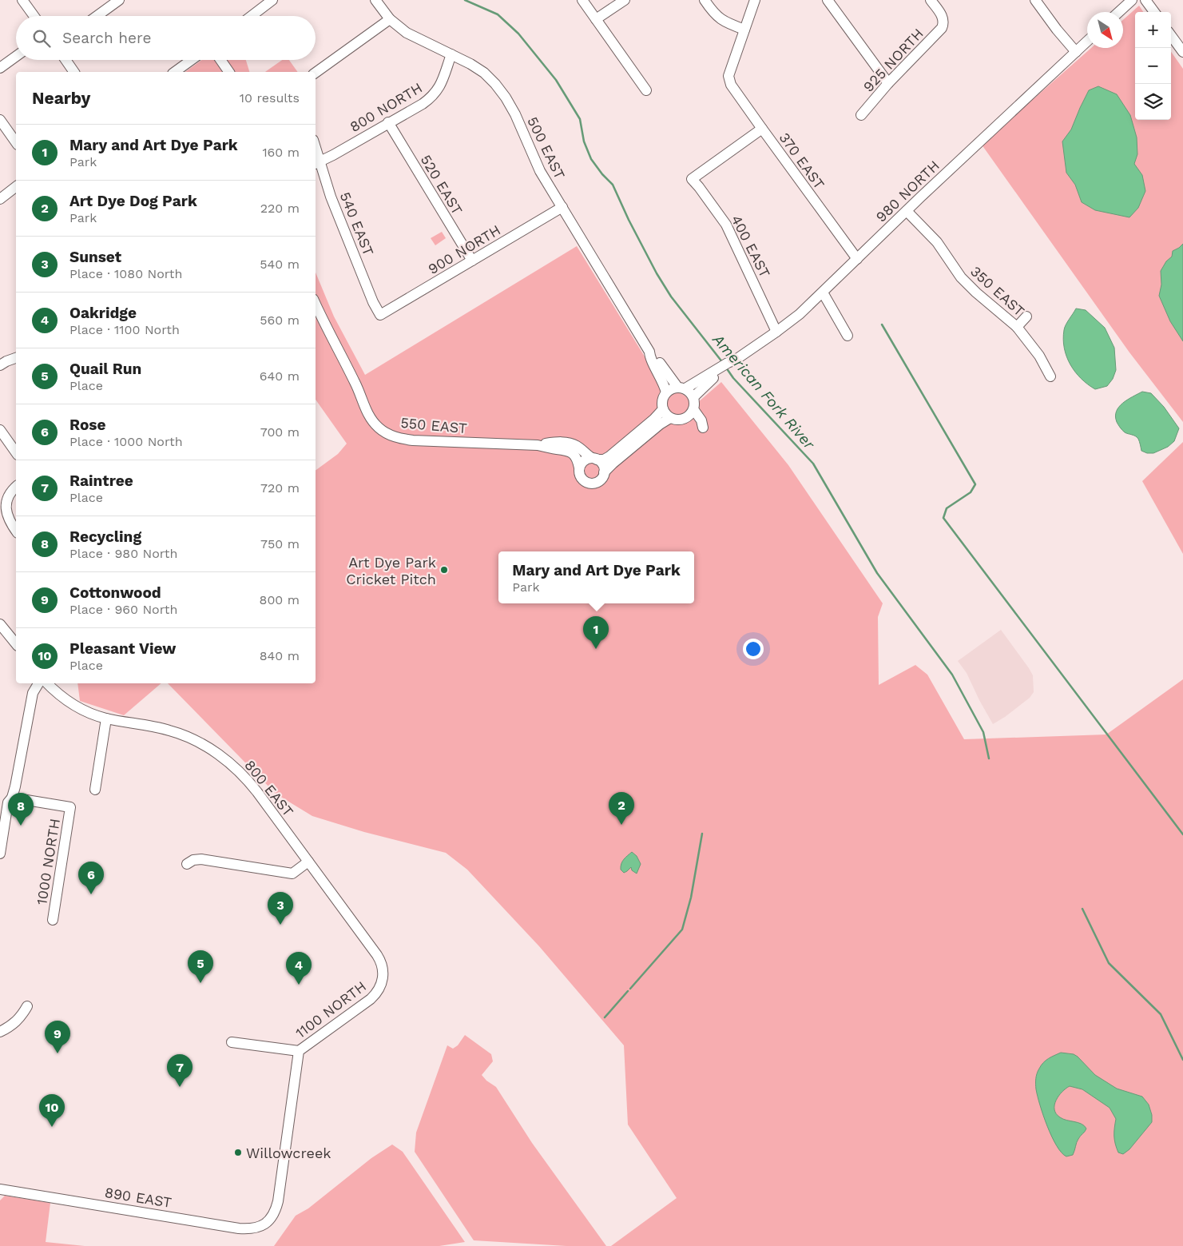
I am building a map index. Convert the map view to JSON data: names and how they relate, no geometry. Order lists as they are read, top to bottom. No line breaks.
{"streets":{"street":["925 NORTH","800 NORTH","500 EAST","370 EAST","520 EAST","980 NORTH","540 EAST","400 EAST","900 NORTH","350 EAST","550 EAST","800 EAST","1000 NORTH","1100 NORTH","890 EAST"]},"crossings":[["800 NORTH","500 EAST"],["800 NORTH","520 EAST"],["800 NORTH","540 EAST"],["500 EAST","980 NORTH"],["500 EAST","900 NORTH"],["370 EAST","980 NORTH"],["370 EAST","400 EAST"],["520 EAST","900 NORTH"],["980 NORTH","400 EAST"],["980 NORTH","350 EAST"],["540 EAST","900 NORTH"],["800 EAST","1100 NORTH"],["1100 NORTH","890 EAST"]],"water":["American Fork River"],"places":["Art Dye Park Cricket Pitch","Willowcreek"],"north":"bottom right","page":{"map_buttons":["+","−"],"search":"Search here","heading":["Nearby","10 results"],"list":[{"mark":"1","name":"Mary and Art Dye Park","note":"Park","value":"160 m"},{"mark":"2","name":"Art Dye Dog Park","note":"Park","value":"220 m"},{"mark":"3","name":"Sunset","note":"Place · 1080 North","value":"540 m"},{"mark":"4","name":"Oakridge","note":"Place · 1100 North","value":"560 m"},{"mark":"5","name":"Quail Run","note":"Place","value":"640 m"},{"mark":"6","name":"Rose","note":"Place · 1000 North","value":"700 m"},{"mark":"7","name":"Raintree","note":"Place","value":"720 m"},{"mark":"8","name":"Recycling","note":"Place · 980 North","value":"750 m"},{"mark":"9","name":"Cottonwood","note":"Place · 960 North","value":"800 m"},{"mark":"10","name":"Pleasant View","note":"Place","value":"840 m"}],"popup":["Mary and Art Dye Park","Park"],"pins":["1","2","8","6","3","5","4","9","7","10"]}}
